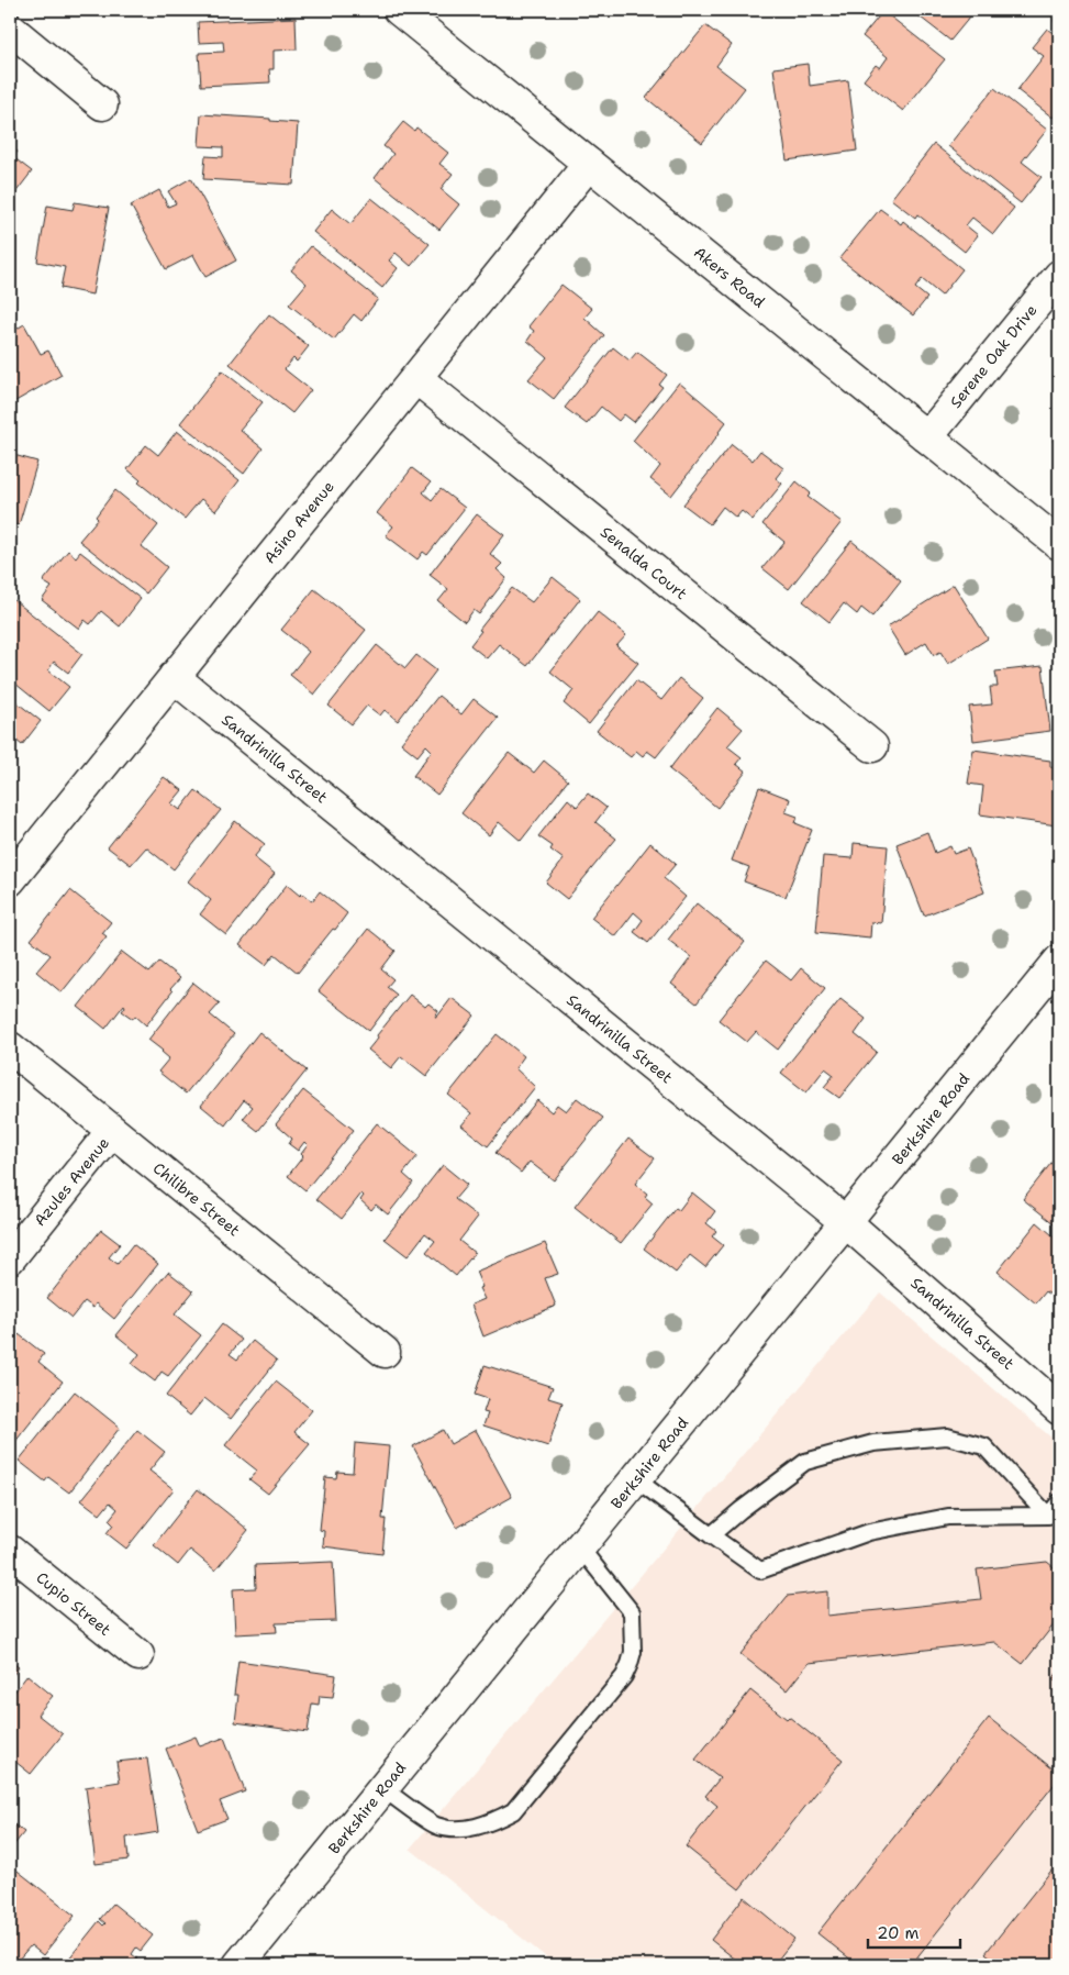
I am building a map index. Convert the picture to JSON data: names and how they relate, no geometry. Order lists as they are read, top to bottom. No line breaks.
{"streets":{"street":["Akers Road","Serene Oak Drive","Asino Avenue","Senalda Court","Sandrinilla Street","Berkshire Road","Azules Avenue","Chilibre Street","Cupio Street"]},"crossings":[["Akers Road","Serene Oak Drive"],["Akers Road","Asino Avenue"],["Asino Avenue","Senalda Court"],["Asino Avenue","Sandrinilla Street"],["Sandrinilla Street","Berkshire Road"],["Azules Avenue","Chilibre Street"]],"scale_bar":"20 m"}
